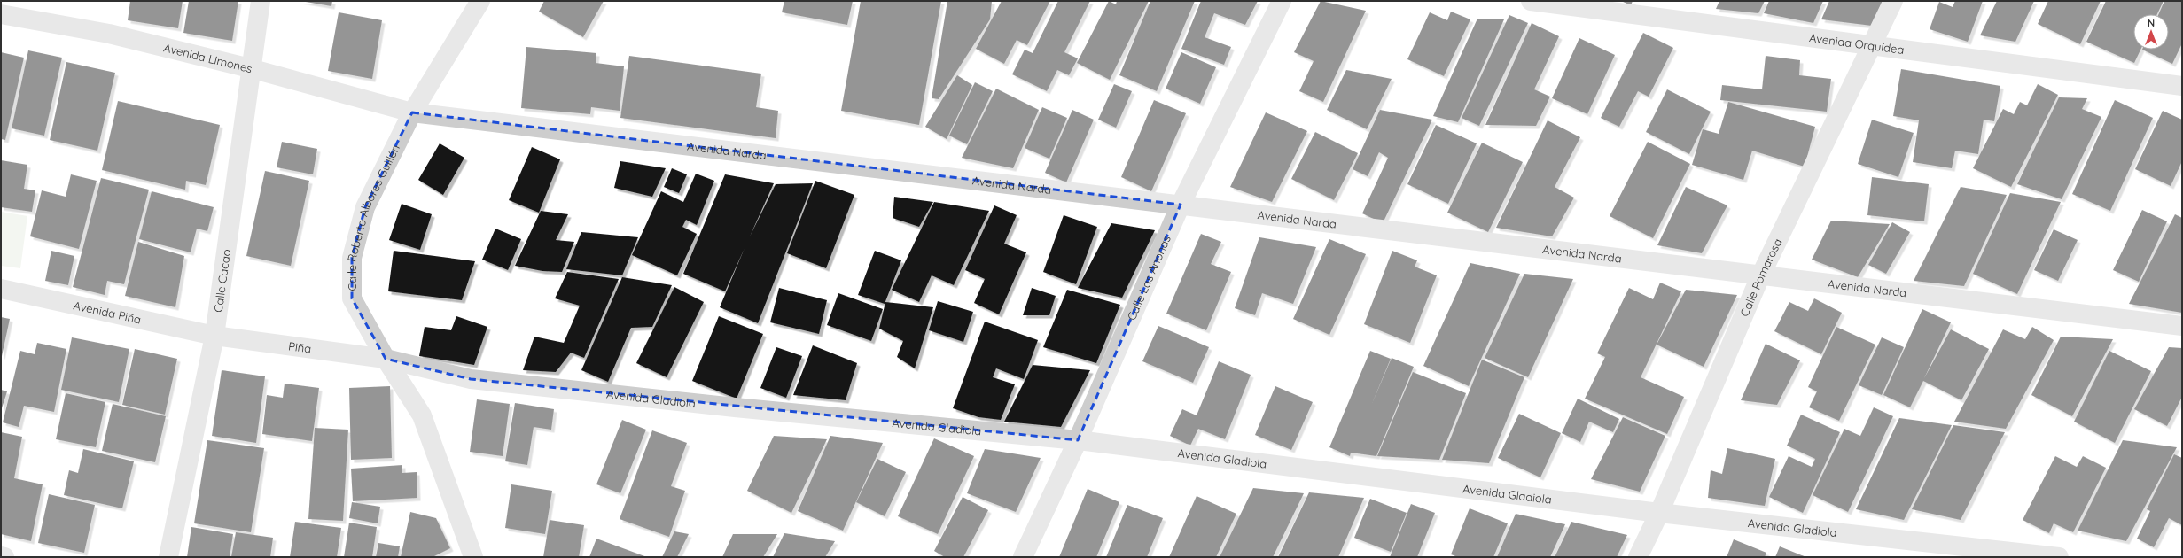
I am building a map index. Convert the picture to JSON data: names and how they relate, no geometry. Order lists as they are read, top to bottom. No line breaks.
{"streets":{"street":["Avenida Orquídea","Avenida Limones","Avenida Narda","Calle Roberto Albores Guillén","Calle Las Anonas","Calle Pomarosa","Calle Cacao","Avenida Piña","Piña","Avenida Gladiola"]},"crossings":[["Avenida Orquídea","Calle Pomarosa"],["Avenida Limones","Avenida Narda"],["Avenida Limones","Calle Roberto Albores Guillén"],["Avenida Limones","Calle Cacao"],["Avenida Narda","Calle Roberto Albores Guillén"],["Avenida Narda","Calle Las Anonas"],["Avenida Narda","Calle Pomarosa"],["Calle Roberto Albores Guillén","Piña"],["Calle Roberto Albores Guillén","Avenida Gladiola"],["Calle Las Anonas","Avenida Gladiola"],["Calle Pomarosa","Avenida Gladiola"],["Calle Cacao","Avenida Piña"],["Calle Cacao","Piña"],["Avenida Piña","Piña"],["Piña","Avenida Gladiola"]],"north":"top"}
